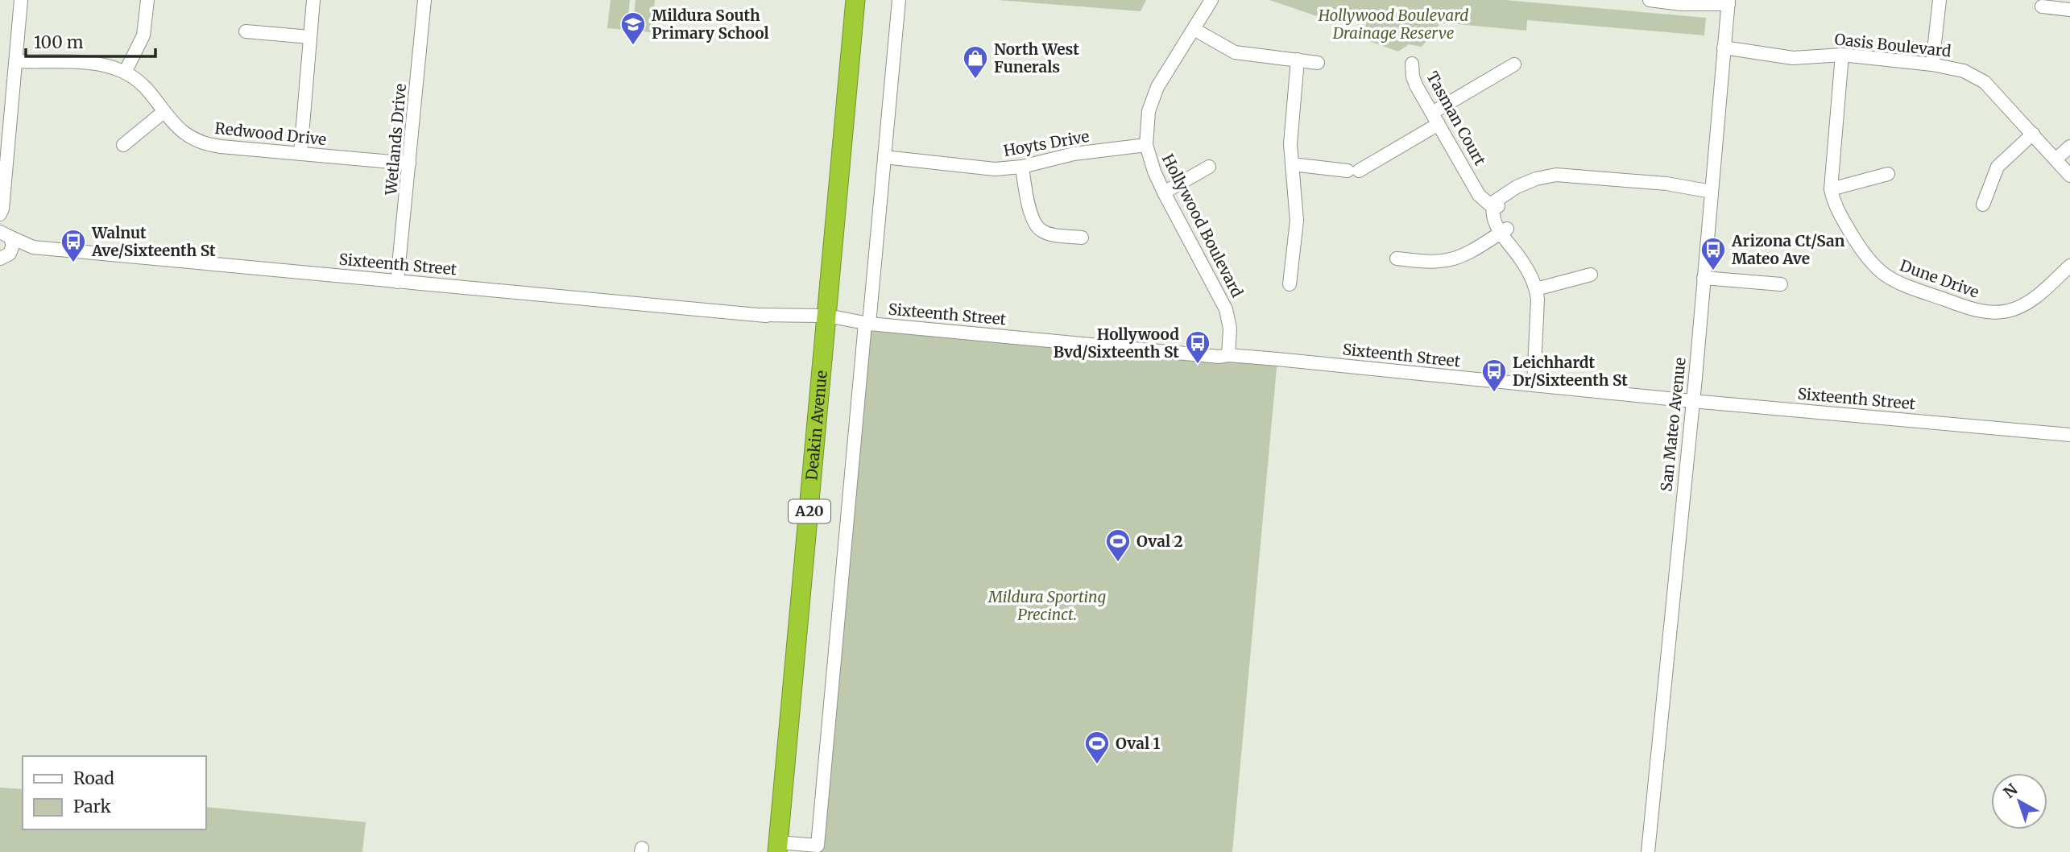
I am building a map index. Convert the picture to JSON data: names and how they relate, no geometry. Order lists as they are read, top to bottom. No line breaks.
{"streets":{"highway":["Deakin Avenue","A20"],"street":["Oasis Boulevard","Tasman Court","Redwood Drive","Wetlands Drive","Hoyts Drive","Hollywood Boulevard","Sixteenth Street","Dune Drive","San Mateo Avenue"]},"crossings":[["Oasis Boulevard","Dune Drive"],["Oasis Boulevard","San Mateo Avenue"],["Tasman Court","Sixteenth Street"],["Redwood Drive","Wetlands Drive"],["Wetlands Drive","Sixteenth Street"],["Hoyts Drive","Hollywood Boulevard"],["Hollywood Boulevard","Sixteenth Street"],["Sixteenth Street","San Mateo Avenue"],["Sixteenth Street","Deakin Avenue"]],"parks":["Hollywood Boulevard Drainage Reserve","Mildura Sporting Precinct."],"places":{"school or university":["Mildura South Primary School"],"shop":["North West Funerals"],"bus stop":["Walnut Ave/Sixteenth St","Arizona Ct/San Mateo Ave","Hollywood Bvd/Sixteenth St","Leichhardt Dr/Sixteenth St"],"sports":["Oval 2","Oval 1"]},"legend":["Road","Park"],"scale_bar":"100 m","north":"top left"}
